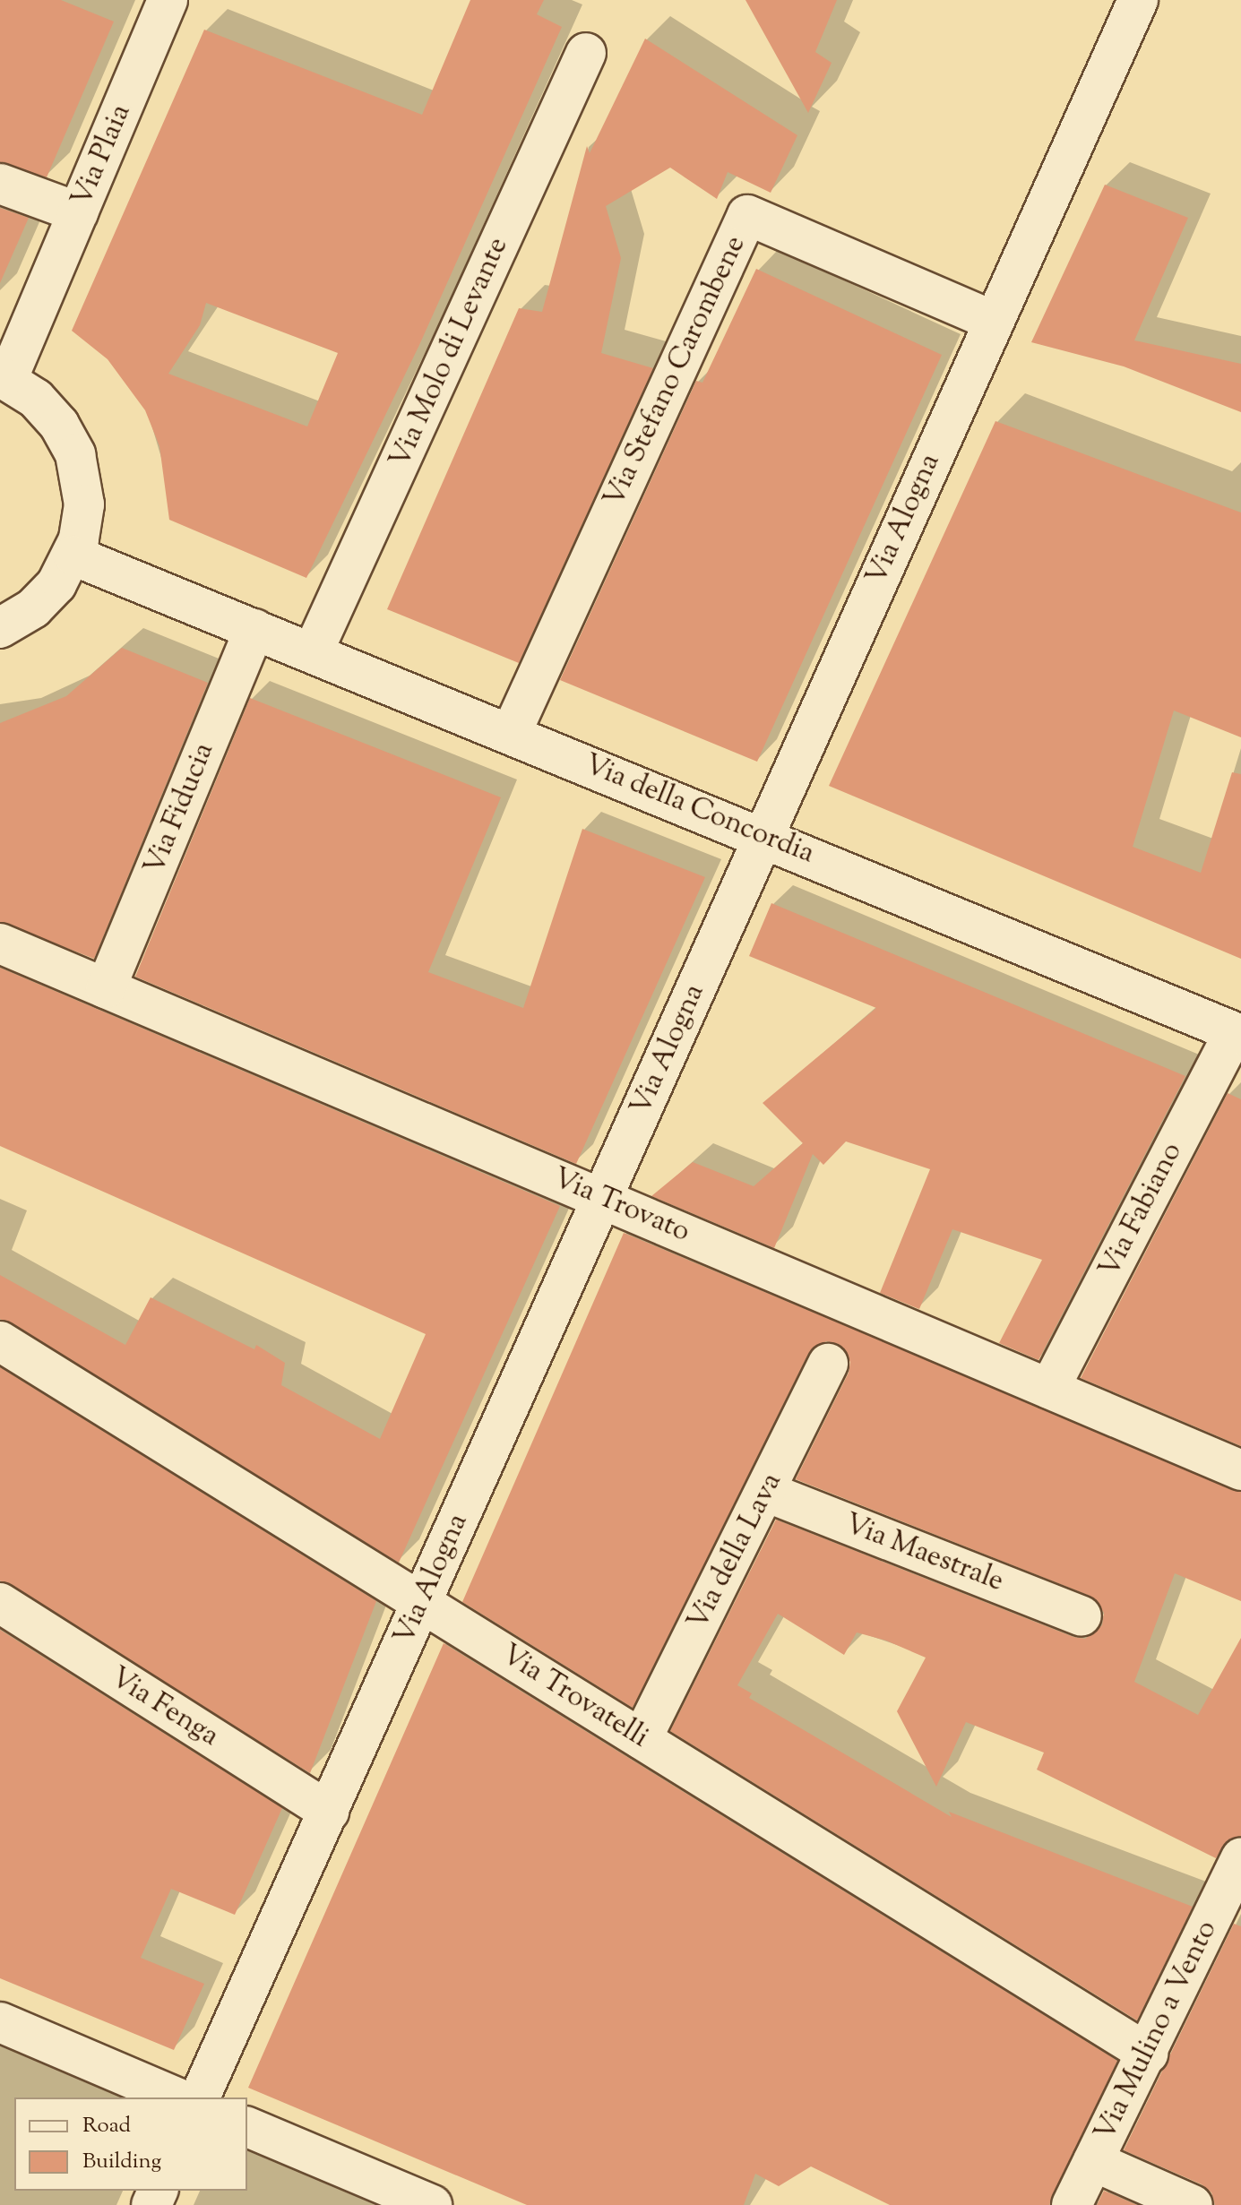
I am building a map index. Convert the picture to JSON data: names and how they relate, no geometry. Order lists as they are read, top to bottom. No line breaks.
{"streets":{"street":["Via Plaia","Via Molo di Levante","Via Stefano Carombene","Via Alogna","Via Fiducia","Via della Concordia","Via Trovato","Via Fabiano","Via della Lava","Via Maestrale","Via Trovatelli","Via Fenga","Via Mulino a Vento"]},"crossings":[["Via Molo di Levante","Via della Concordia"],["Via Stefano Carombene","Via Alogna"],["Via Stefano Carombene","Via della Concordia"],["Via Alogna","Via della Concordia"],["Via Alogna","Via Trovato"],["Via Alogna","Via Trovatelli"],["Via Alogna","Via Fenga"],["Via Fiducia","Via della Concordia"],["Via Fiducia","Via Trovato"],["Via della Concordia","Via Fabiano"],["Via Trovato","Via Fabiano"],["Via della Lava","Via Maestrale"],["Via della Lava","Via Trovatelli"],["Via Trovatelli","Via Mulino a Vento"]],"legend":["Road","Building"]}
